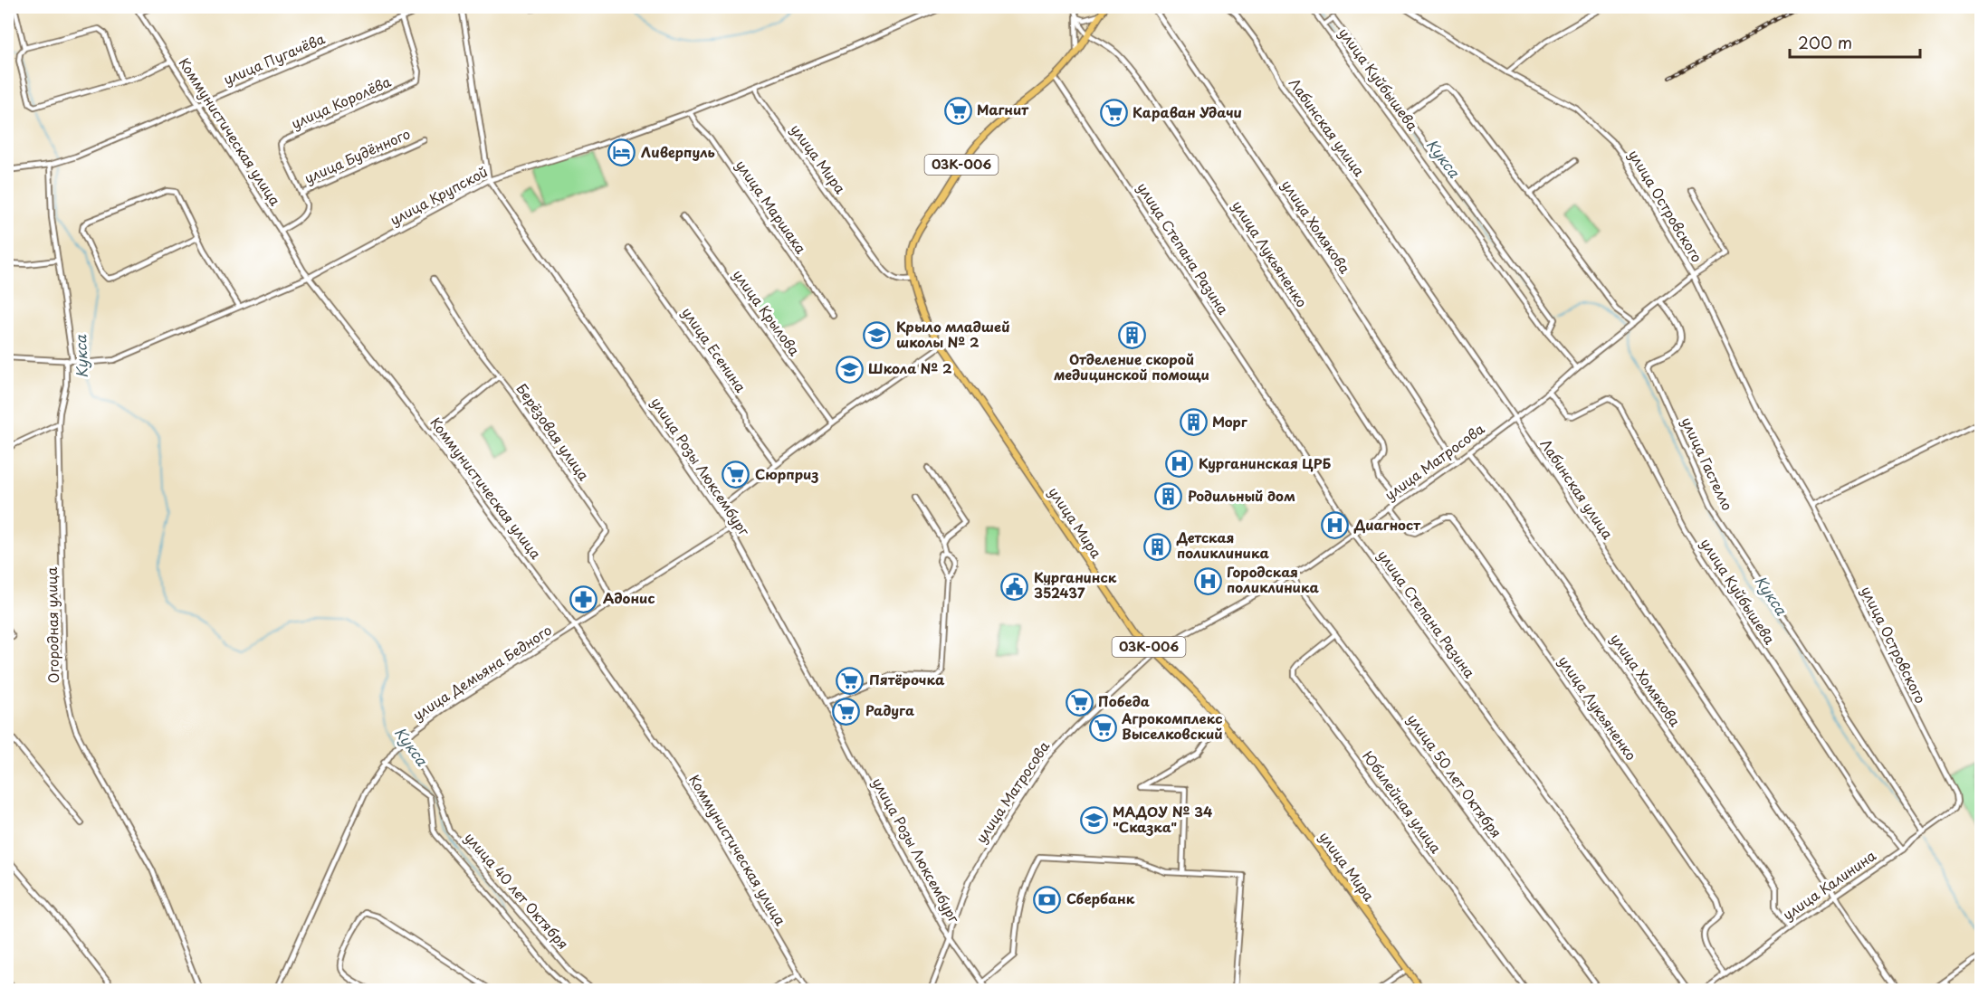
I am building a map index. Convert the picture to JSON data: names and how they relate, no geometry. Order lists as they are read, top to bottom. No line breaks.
{"streets":{"main road":["улица Мира","03К-006"],"street":["улица Пугачёва","улица Куйбышева","улица Королёва","Лабинская улица","Коммунистическая улица","улица Будённого","улица Крупской","улица Островского","улица Маршака","улица Хомякова","улица Степана Разина","улица Лукьяненко","улица Крылова","улица Есенина","Берёзовая улица","улица Матросова","улица Гастелло","улица Розы Люксембург","Огородная улица","улица Демьяна Бедного","улица 50 лет Октября","Юбилейная улица","улица Калинина","улица 40 лет Октября"]},"crossings":[["улица Пугачёва","улица Королёва"],["улица Пугачёва","Коммунистическая улица"],["улица Куйбышева","улица Матросова"],["улица Куйбышева","улица Калинина"],["улица Королёва","Коммунистическая улица"],["улица Королёва","улица Будённого"],["Лабинская улица","улица Матросова"],["Лабинская улица","улица Калинина"],["Коммунистическая улица","улица Крупской"],["Коммунистическая улица","улица Демьяна Бедного"],["улица Мира","03К-006"],["улица Мира","улица Крупской"],["улица Мира","улица Матросова"],["03К-006","улица Степана Разина"],["03К-006","улица Лукьяненко"],["улица Крупской","улица Маршака"],["улица Крупской","улица Розы Люксембург"],["улица Крупской","Огородная улица"],["улица Островского","улица Матросова"],["улица Островского","улица Калинина"],["улица Хомякова","улица Матросова"],["улица Хомякова","улица Калинина"],["улица Степана Разина","улица Матросова"],["улица Лукьяненко","улица Матросова"],["улица Лукьяненко","улица Калинина"],["Берёзовая улица","улица Демьяна Бедного"],["улица Матросова","улица Гастелло"],["улица Матросова","улица Розы Люксембург"],["улица Матросова","улица 50 лет Октября"],["улица Гастелло","улица Калинина"],["улица Розы Люксембург","улица Демьяна Бедного"],["улица Демьяна Бедного","улица 40 лет Октября"],["улица 50 лет Октября","Юбилейная улица"]],"water":["Кукса"],"places":{"supermarket":["Магнит","Караван Удачи","Сюрприз","Пятёрочка","Победа","Радуга","Агрокомплекс Выселковский"],"hotel":["Ливерпуль"],"school or university":["Крыло младшей школы № 2","Школа № 2","МАДОУ № 34 \"Сказка\""],"building":["Отделение скорой медицинской помощи","Морг","Родильный дом","Детская поликлиника"],"hospital":["Курганинская ЦРБ","Диагност","Городская поликлиника"],"public building":["Курганинск 352437"],"pharmacy":["Адонис"],"bank":["Сбербанк"]},"scale_bar":"200 m"}
